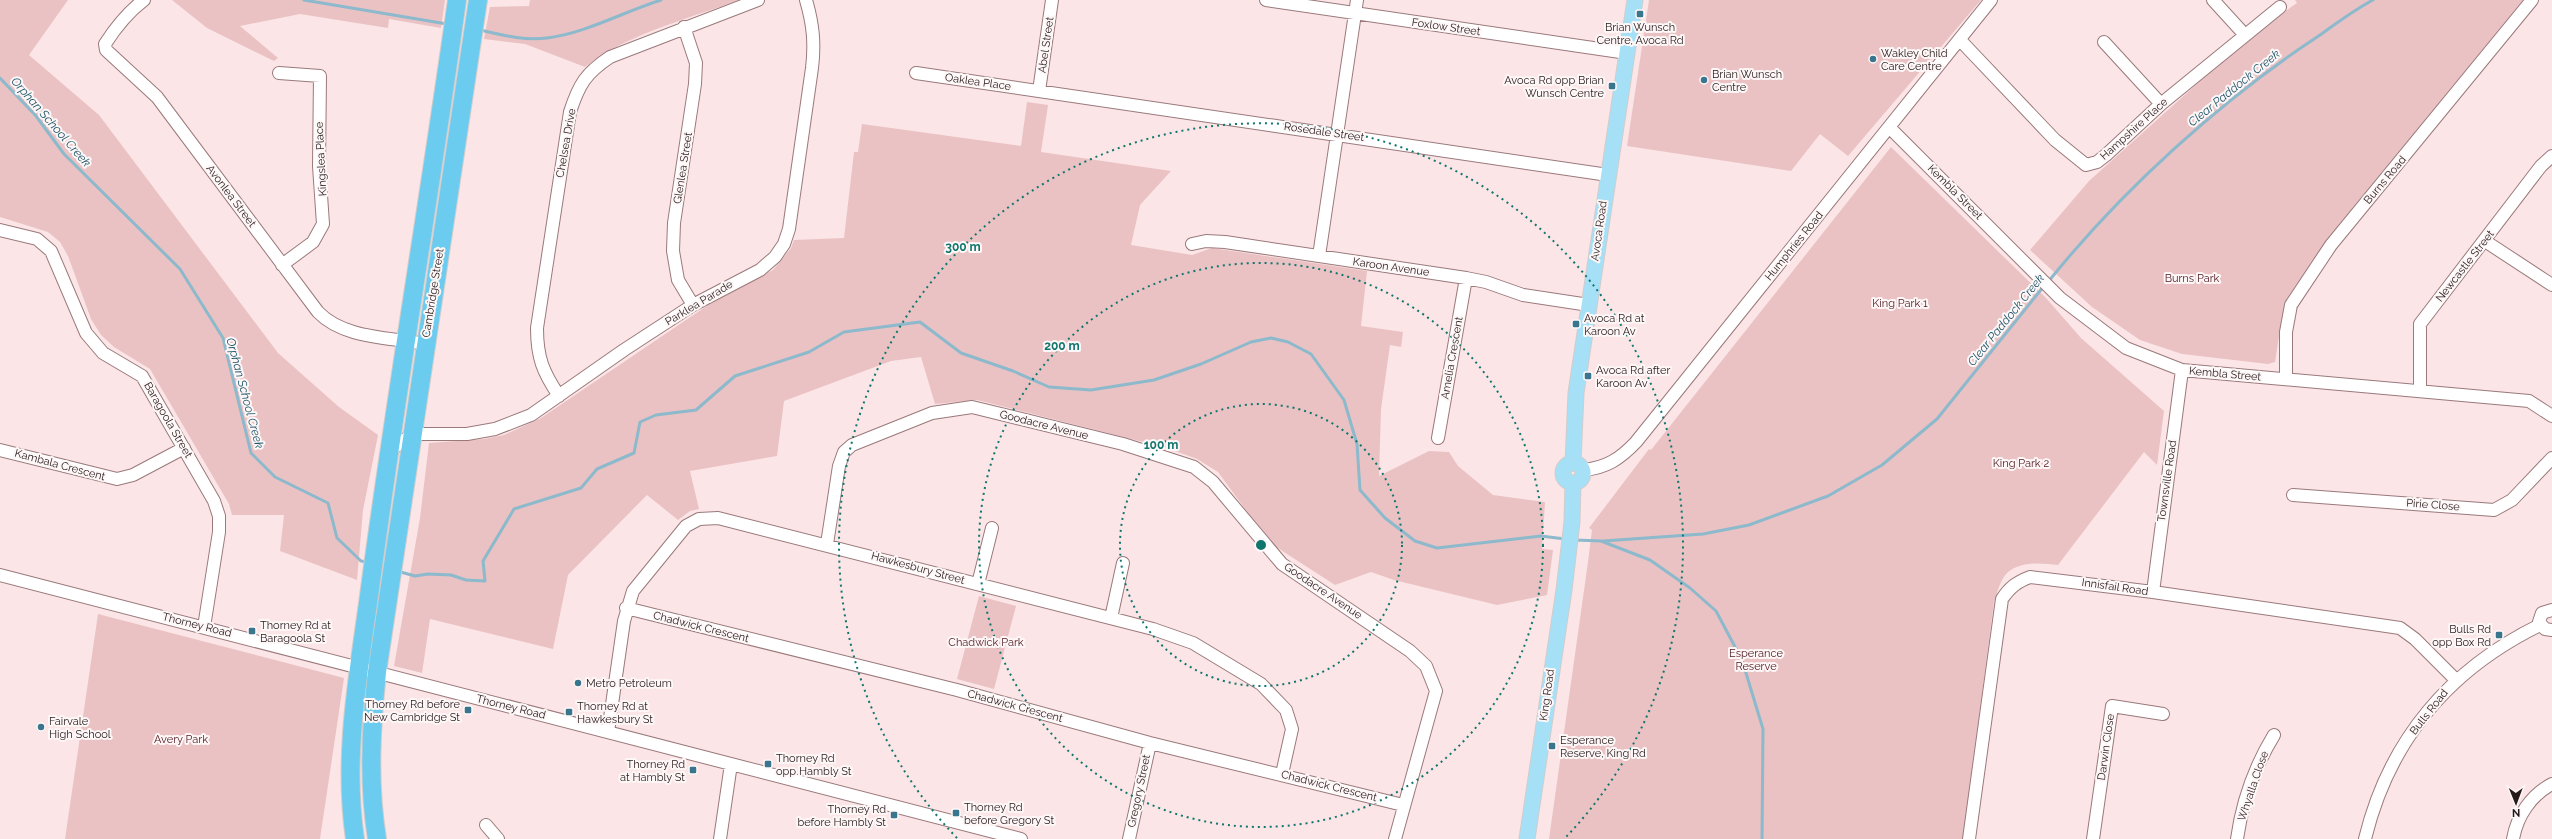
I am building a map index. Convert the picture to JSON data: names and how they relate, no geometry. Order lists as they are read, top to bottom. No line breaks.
{"streets":{"highway":["Cambridge Street"],"main road":["Avoca Road","King Road"],"street":["Foxlow Street","Abel Street","Oaklea Place","Hampshire Place","Rosedale Street","Chelsea Drive","Kingslea Place","Glenlea Street","Burns Road","Kembla Street","Avonlea Street","Humphries Road","Newcastle Street","Karoon Avenue","Parklea Parade","Amelia Crescent","Baragoola Street","Goodacre Avenue","Kambala Crescent","Townsville Road","Pirie Close","Hawkesbury Street","Innisfail Road","Thorney Road","Chadwick Crescent","Bulls Road","Darwin Close","Whyalla Close","Gregory Street"]},"crossings":[["Foxlow Street","Avoca Road"],["Abel Street","Oaklea Place"],["Abel Street","Rosedale Street"],["Oaklea Place","Rosedale Street"],["Hampshire Place","Humphries Road"],["Rosedale Street","Avoca Road"],["Chelsea Drive","Glenlea Street"],["Chelsea Drive","Parklea Parade"],["Kingslea Place","Avonlea Street"],["Glenlea Street","Parklea Parade"],["Burns Road","Kembla Street"],["Kembla Street","Humphries Road"],["Kembla Street","Newcastle Street"],["Kembla Street","Townsville Road"],["Avonlea Street","Cambridge Street"],["Avoca Road","Humphries Road"],["Avoca Road","Karoon Avenue"],["Avoca Road","King Road"],["Karoon Avenue","Amelia Crescent"],["Cambridge Street","Parklea Parade"],["Cambridge Street","Thorney Road"],["Baragoola Street","Kambala Crescent"],["Baragoola Street","Thorney Road"],["Goodacre Avenue","Hawkesbury Street"],["Goodacre Avenue","Chadwick Crescent"],["Townsville Road","Innisfail Road"],["Hawkesbury Street","Thorney Road"],["Hawkesbury Street","Chadwick Crescent"],["Innisfail Road","Bulls Road"],["Chadwick Crescent","Gregory Street"]],"water":["Clear Paddock Creek","Orphan School Creek"],"parks":["Burns Park","King Park 1","King Park 2","Chadwick Park","Esperance Reserve","Avery Park"],"places":{"transit":["Brian Wunsch Centre, Avoca Rd","Avoca Rd opp Brian Wunsch Centre","Avoca Rd at Karoon Av","Avoca Rd after Karoon Av","Thorney Rd at Baragoola St","Bulls Rd opp Box Rd","Thorney Rd before New Cambridge St","Thorney Rd at Hawkesbury St","Esperance Reserve, King Rd","Thorney Rd opp Hambly St","Thorney Rd at Hambly St","Thorney Rd before Gregory St","Thorney Rd before Hambly St"],"other":["Wakley Child Care Centre","Brian Wunsch Centre","Metro Petroleum","Fairvale High School"]},"north":"bottom","rings":["300 m","200 m","100 m"]}
